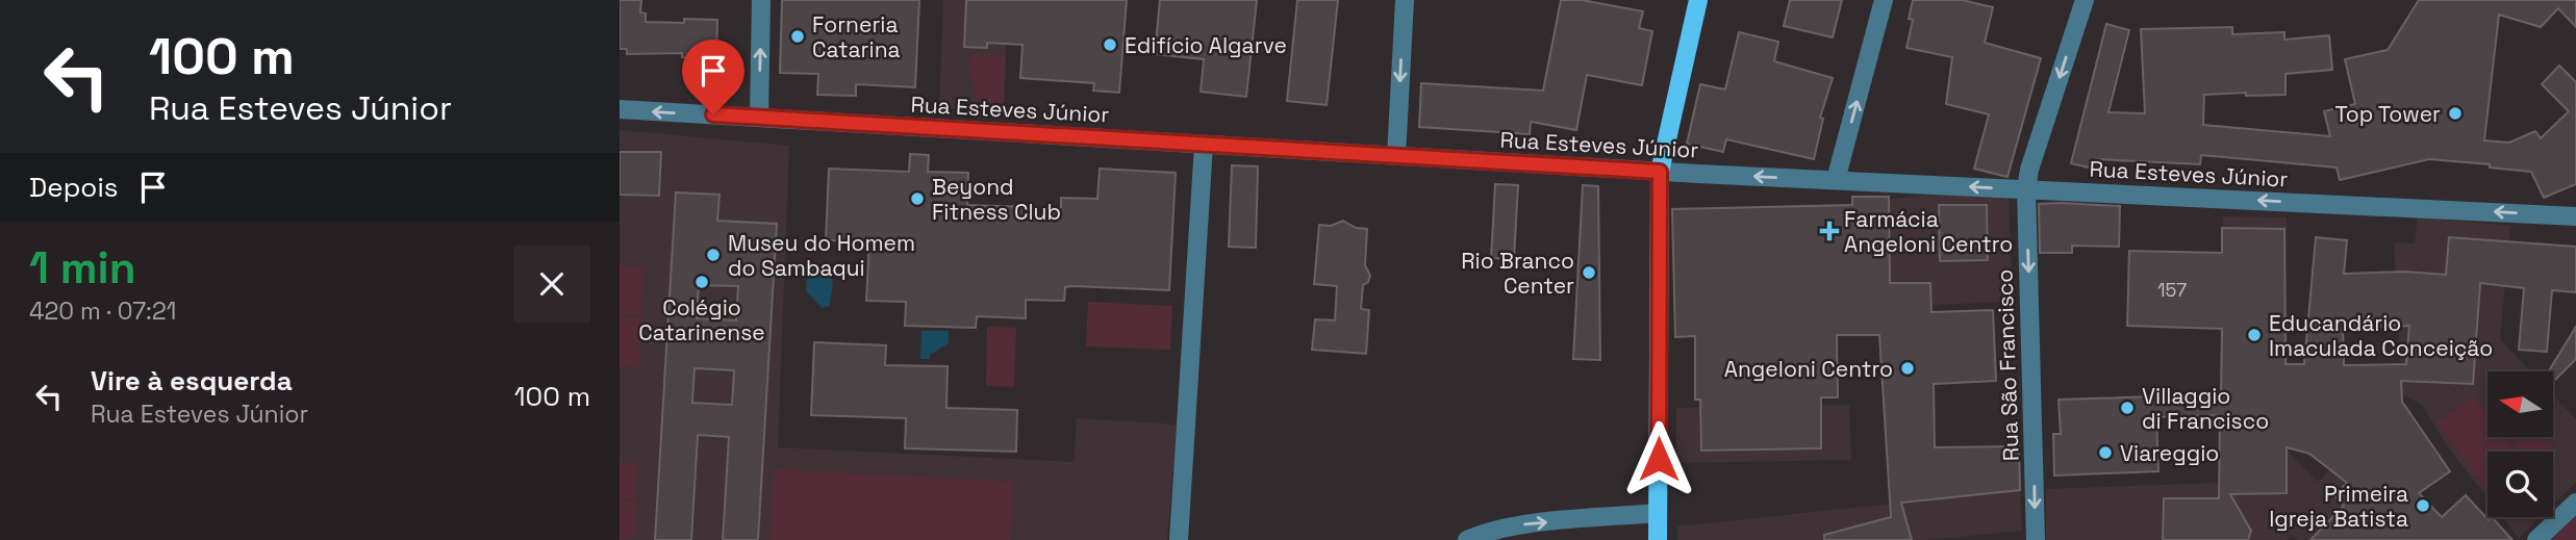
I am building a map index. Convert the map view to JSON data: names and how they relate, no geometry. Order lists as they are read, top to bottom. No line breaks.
{"streets":{"street":["Rua Esteves Júnior","Rua São Francisco"]},"crossings":[["Rua Esteves Júnior","Rua São Francisco"]],"one_way":["Rua Esteves Júnior","Rua São Francisco"],"places":{"other":["Forneria Catarina","Edifício Algarve","Top Tower","Beyond Fitness Club","Museu do Homem do Sambaqui","Rio Branco Center","Colégio Catarinense","Educandário Imaculada Conceição","Angeloni Centro","Villaggio di Francisco","Viareggio","Primeira Igreja Batista"],"health":["Farmácia Angeloni Centro"]},"house_numbers":["157"],"north":"left","page":{"turn":["100 m","Rua Esteves Júnior"],"then":"Depois","heading":["1 min","420 m · 07:21"],"list":[{"name":"Vire à esquerda","note":"Rua Esteves Júnior","value":"100 m"}]}}
